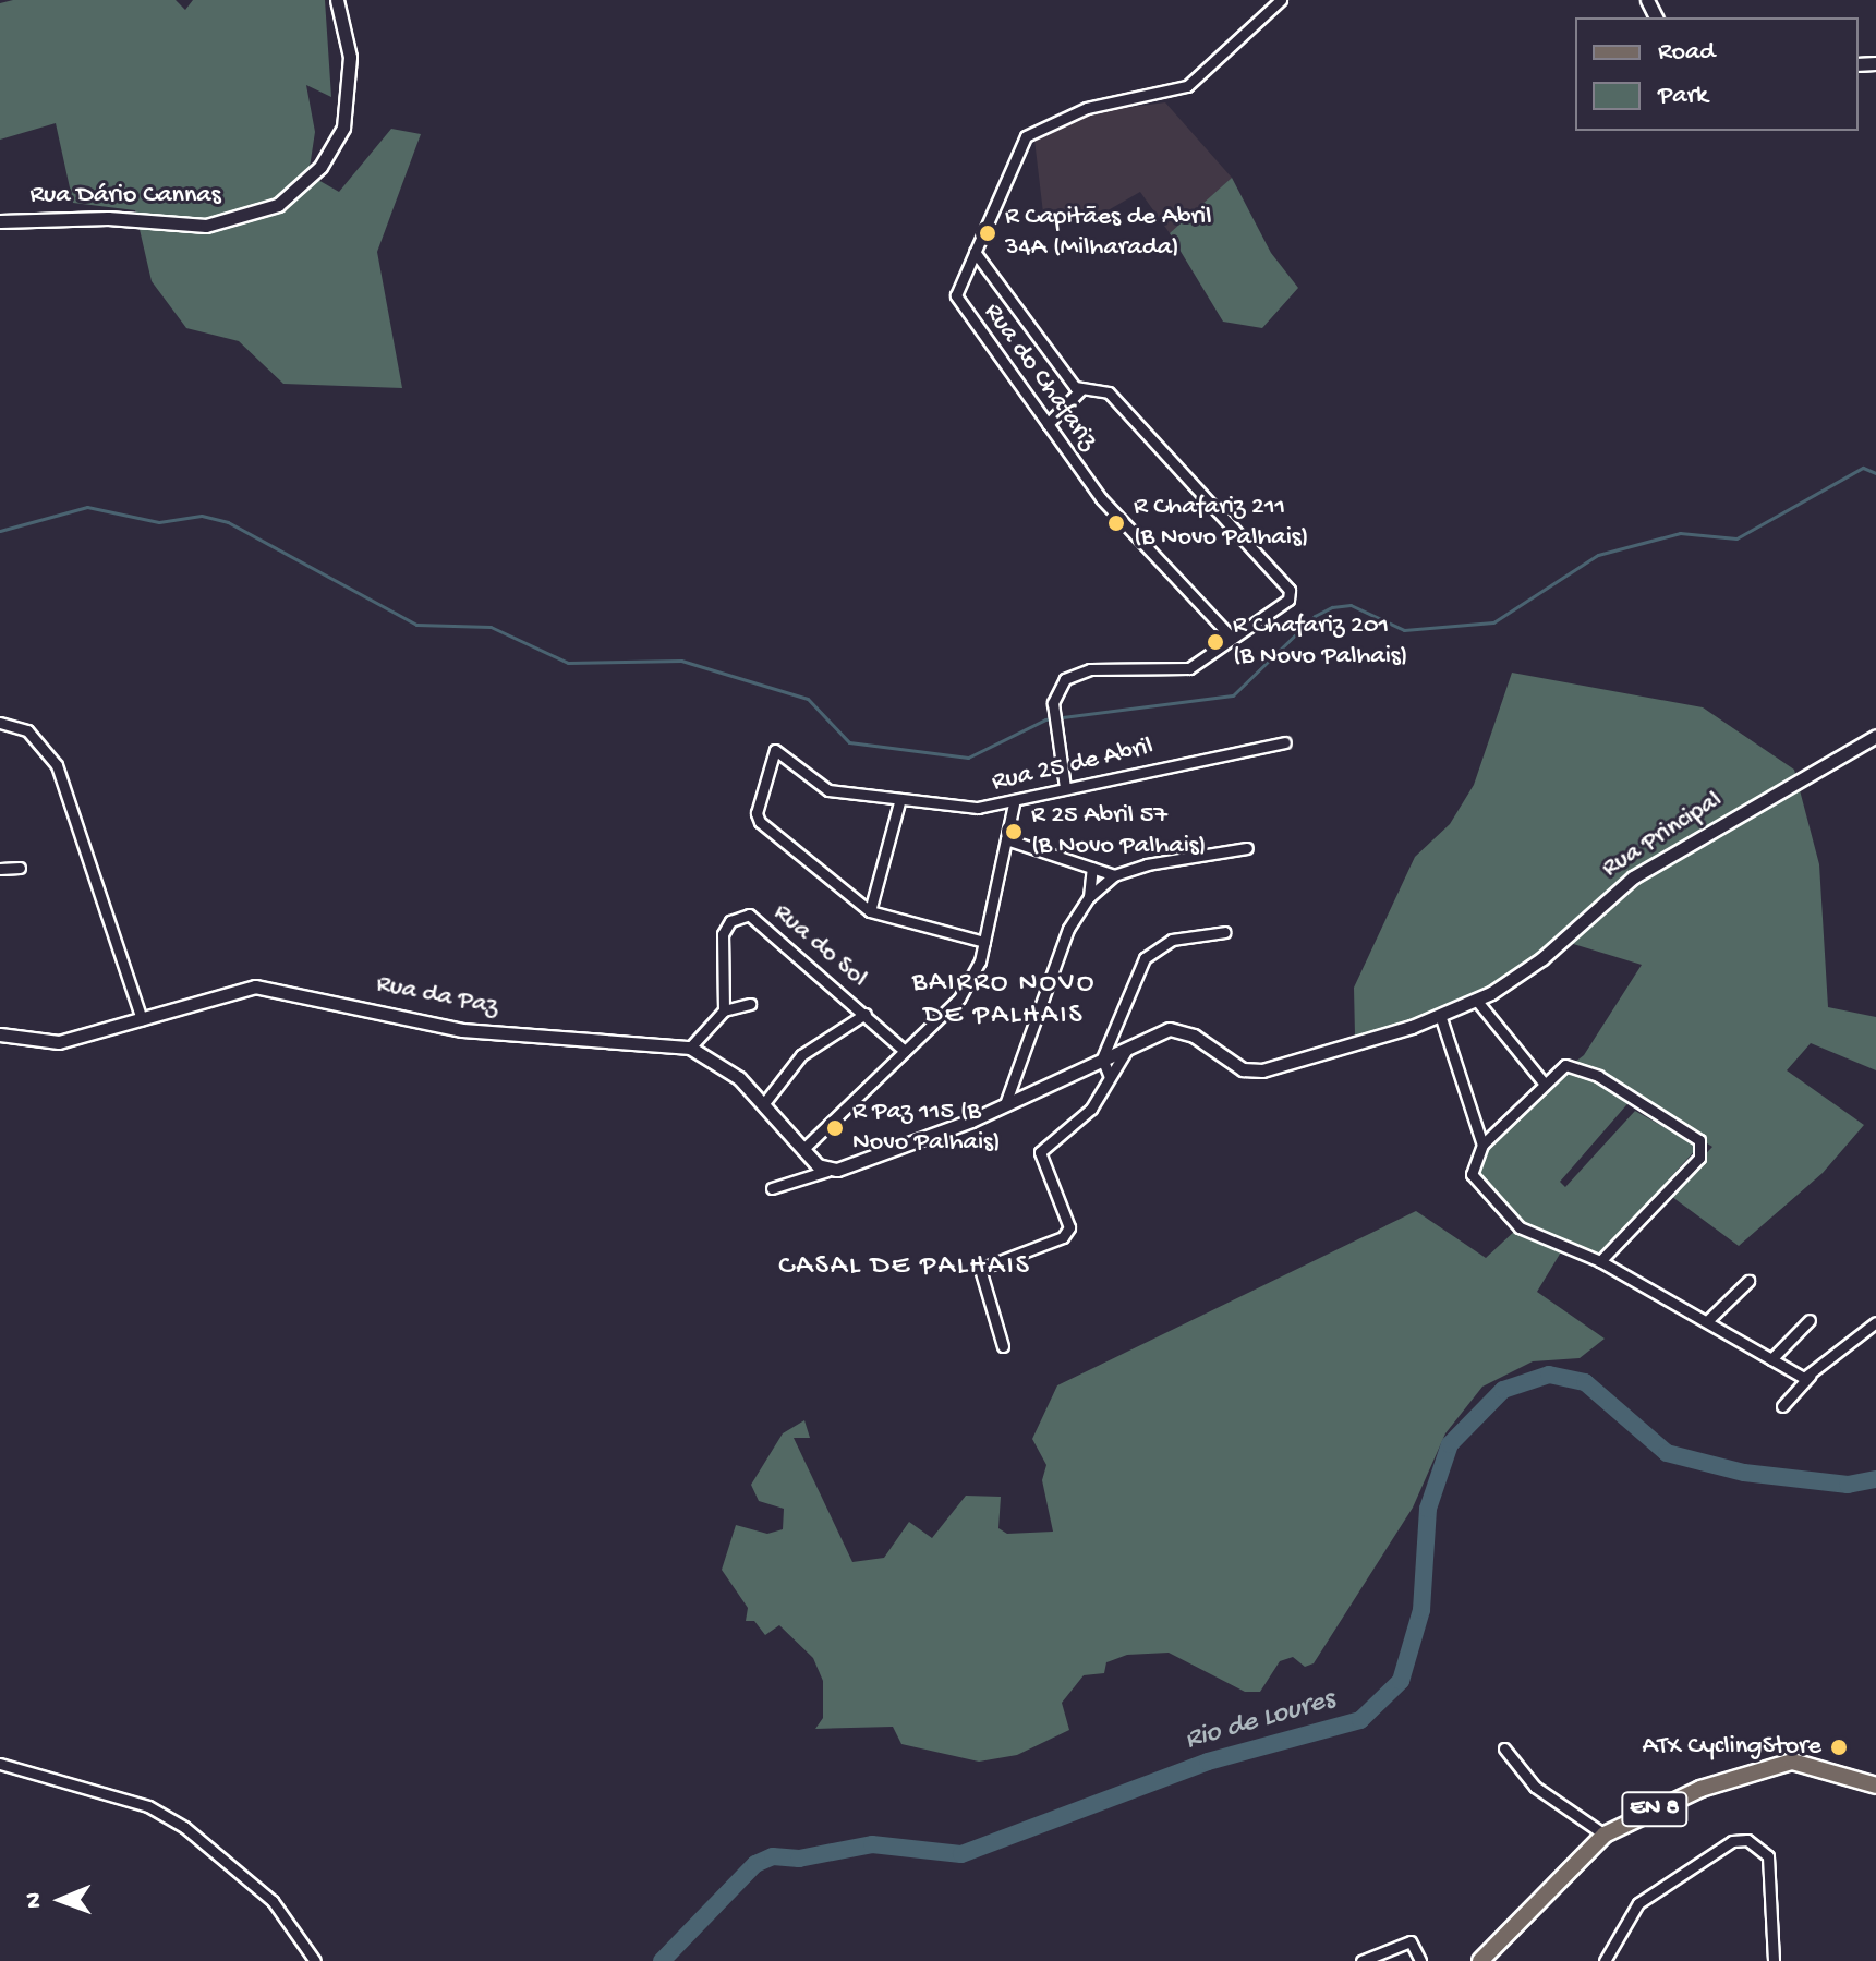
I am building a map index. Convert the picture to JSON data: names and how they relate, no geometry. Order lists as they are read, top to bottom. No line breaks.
{"streets":{"main road":["EN 8"],"street":["Rua Dário Cannas","Rua do Chafariz","Rua 25 de Abril","Rua Principal","Rua do Sol","Rua da Paz"]},"districts":["BAIRRO NOVO DE PALHAIS","CASAL DE PALHAIS"],"water":["Rio de Loures"],"places":["R Capitães de Abril 34A (Milharada)","R Chafariz 211 (B Novo Palhais)","R Chafariz 201 (B Novo Palhais)","R 25 Abril 57 (B Novo Palhais)","R Paz 115 (B Novo Palhais)","ATX CyclingStore"],"legend":["Road","Park"],"north":"left"}
